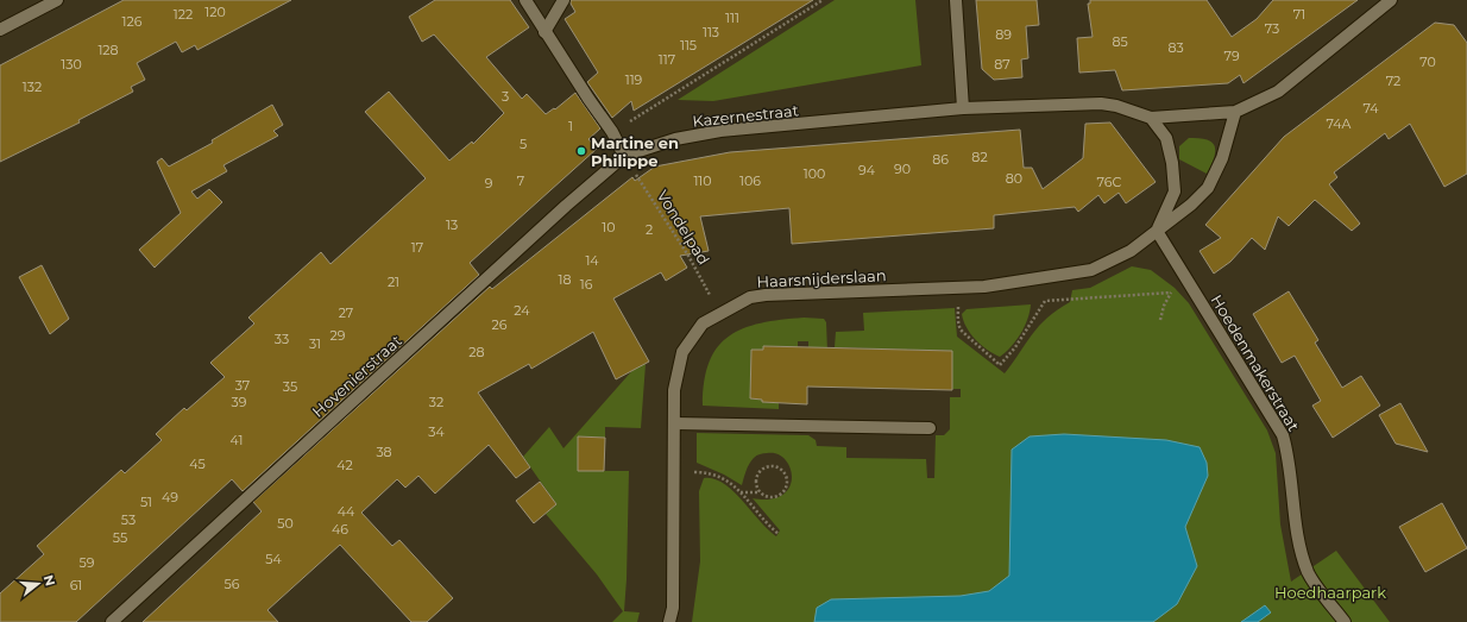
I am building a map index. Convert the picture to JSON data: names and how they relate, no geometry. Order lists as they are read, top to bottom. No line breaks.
{"streets":{"street":["Kazernestraat","Haarsnijderslaan","Hoedenmakerstraat","Hovenierstraat"],"path":["Vondelpad"]},"crossings":[["Kazernestraat","Vondelpad"],["Kazernestraat","Haarsnijderslaan"],["Kazernestraat","Hovenierstraat"],["Vondelpad","Haarsnijderslaan"],["Vondelpad","Hovenierstraat"],["Haarsnijderslaan","Hoedenmakerstraat"]],"parks":["Hoedhaarpark"],"places":["Martine en Philippe"],"house_numbers":["120","122","71","111","126","73","113","89","85","115","83","128","79","117","70","130","87","119","72","132","3","74","74A","1","5","82","86","90","94","100","80","7","110","106","76C","9","13","10","2","17","14","18","21","16","24","27","26","29","33","31","28","37","35","39","32","34","41","38","45","42","49","51","44","53","50","46","55","54","59","56","61"],"north":"right"}
